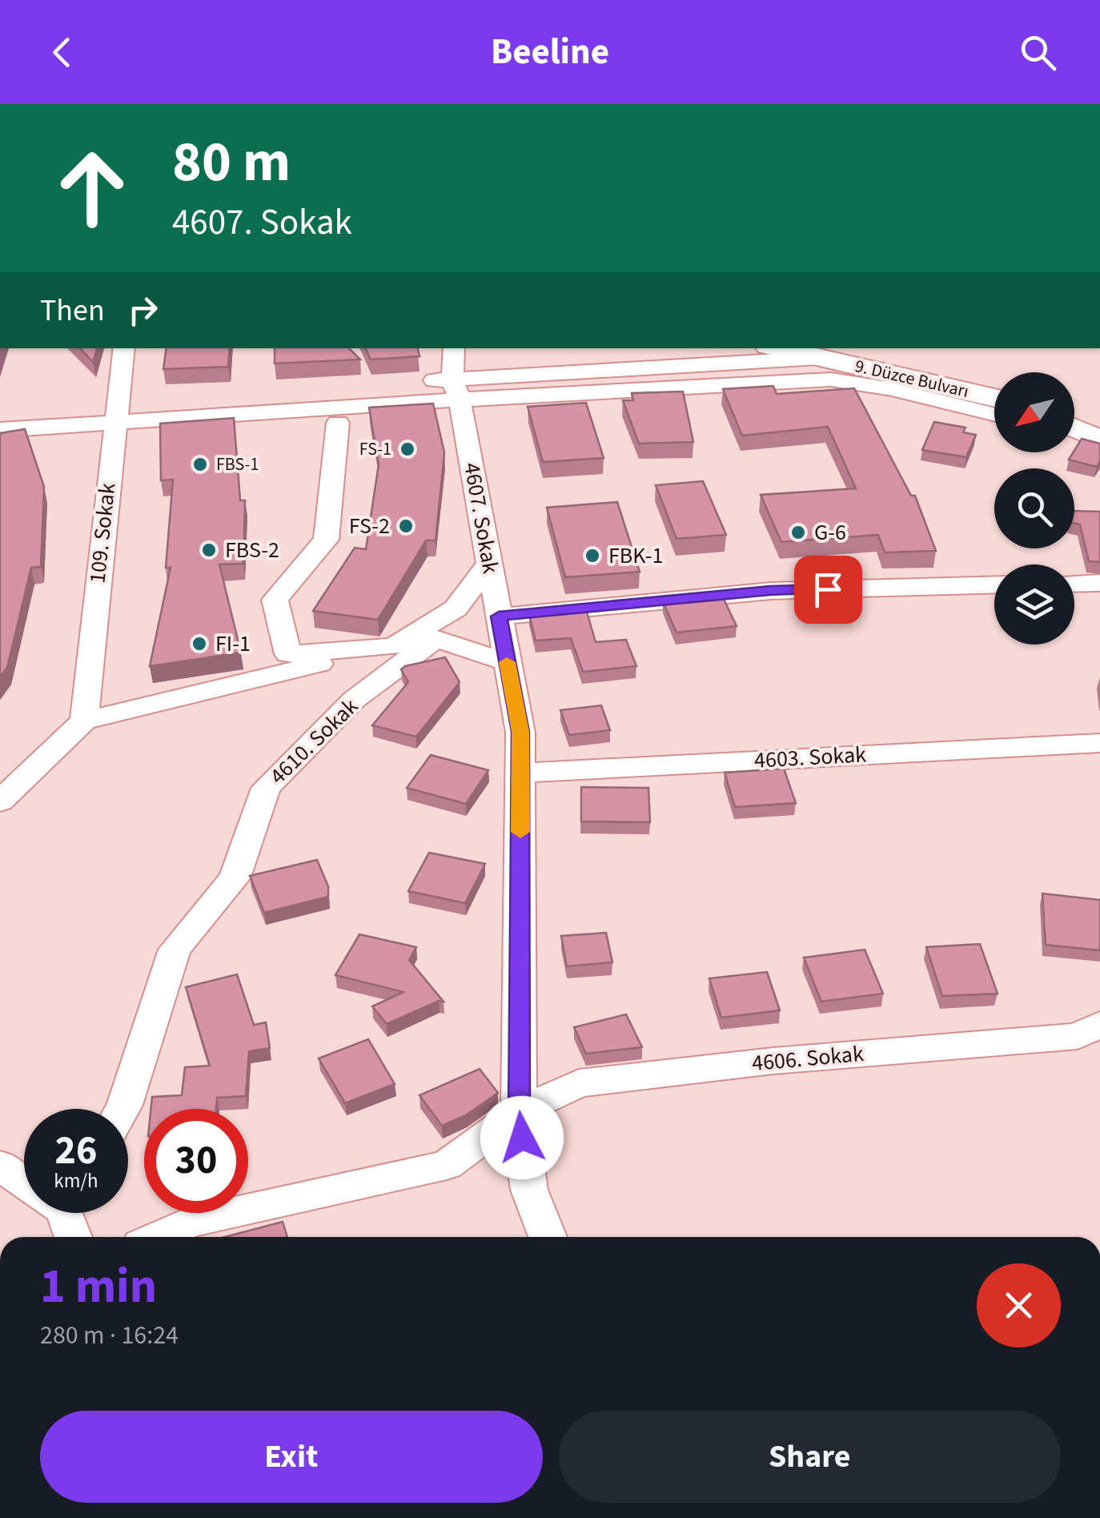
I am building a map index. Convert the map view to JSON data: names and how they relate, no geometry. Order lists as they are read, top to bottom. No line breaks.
{"streets":{"main road":["9. Düzce Bulvarı"],"street":["4607. Sokak","109. Sokak","4610. Sokak","4603. Sokak","4606. Sokak"]},"crossings":[["4607. Sokak","4603. Sokak"],["4607. Sokak","4606. Sokak"]],"places":["FS-1","FBS-1","FS-2","G-6","FBS-2","FBK-1","FI-1"],"north":"bottom left","page":{"header":"Beeline","turn":["80 m","4607. Sokak"],"then":"Then","speed":"26 km/h","limit":"30","heading":["1 min","280 m · 16:24"],"buttons":["Exit","Share"]}}
